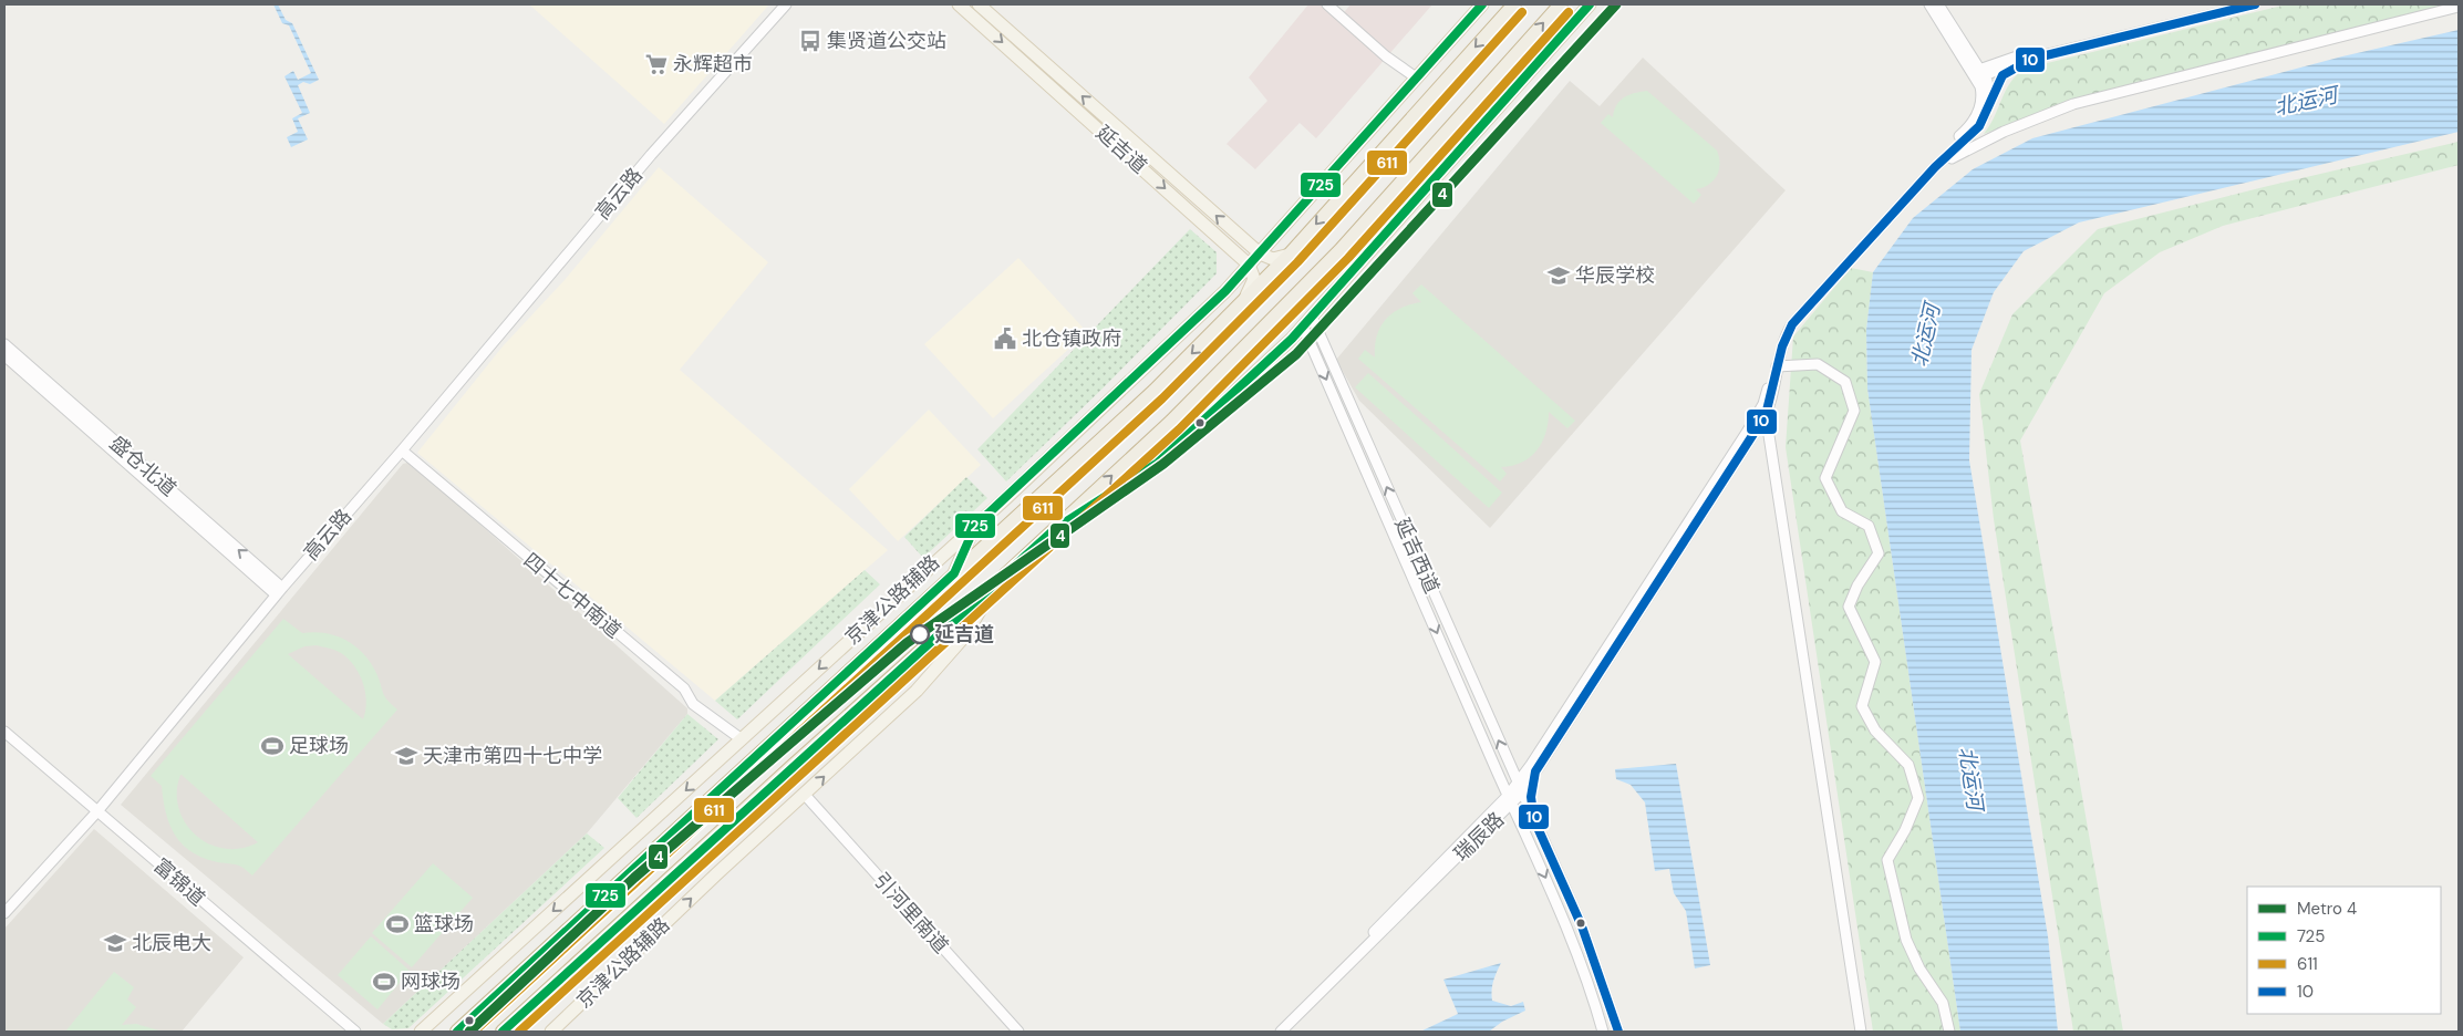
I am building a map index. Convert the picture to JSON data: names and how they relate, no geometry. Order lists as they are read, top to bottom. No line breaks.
{"streets":{"main road":["延吉道","京津公路辅路"],"street":["高云路","盛仓北道","延吉西道","四十七中南道","瑞辰路","富锦道","引河里南道"]},"crossings":[["延吉道","京津公路辅路"],["高云路","盛仓北道"],["高云路","四十七中南道"],["高云路","富锦道"],["延吉西道","瑞辰路"],["四十七中南道","京津公路辅路"],["京津公路辅路","引河里南道"]],"water":["北运河"],"places":{"bus stop":["集贤道公交站"],"supermarket":["永辉超市"],"school or university":["华辰学校","天津市第四十七中学","北辰电大"],"public building":["北仓镇政府"],"other":["延吉道"],"sports":["足球场","篮球场","网球场"]},"lines":["metro line 4","transit line 725","transit line 10","transit line 611"],"legend":["Metro 4","725","611","10"]}
